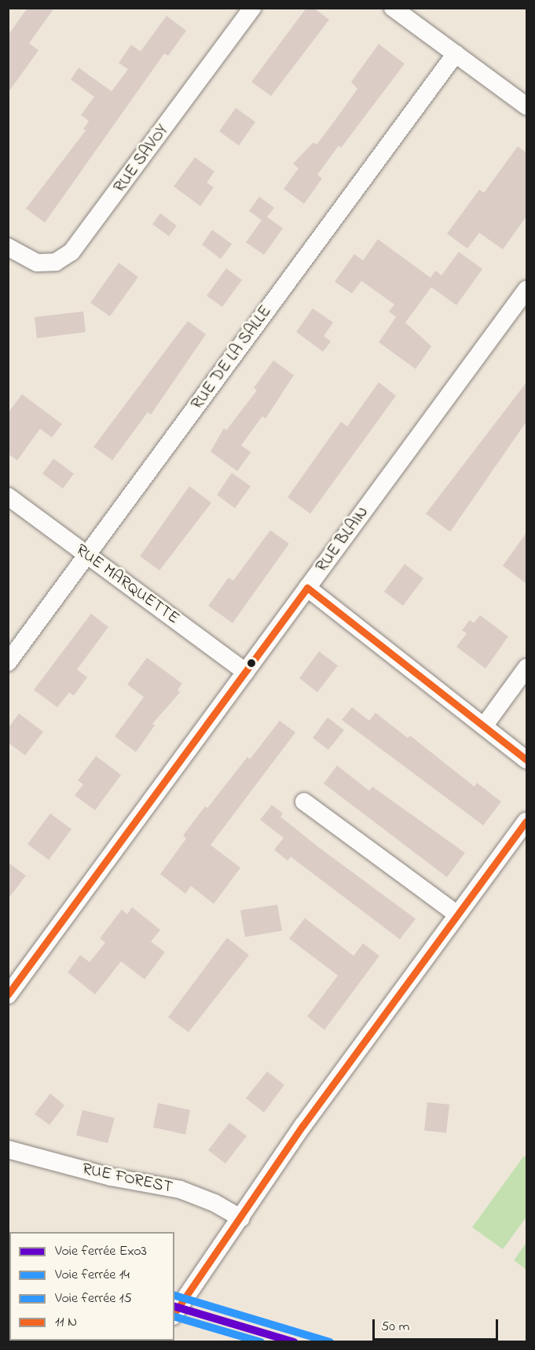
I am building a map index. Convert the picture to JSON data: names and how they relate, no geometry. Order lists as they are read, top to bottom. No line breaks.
{"streets":{"street":["RUE SAVOY","RUE DE LA SALLE","RUE BLAIN","RUE MARQUETTE","RUE FOREST"]},"crossings":[["RUE DE LA SALLE","RUE MARQUETTE"],["RUE BLAIN","RUE MARQUETTE"]],"lines":["rail line 14","rail line Exo3","rail line 15"],"legend":["Voie ferrée Exo3","Voie ferrée 14","Voie ferrée 15","11 N"],"scale_bar":"50 m"}
